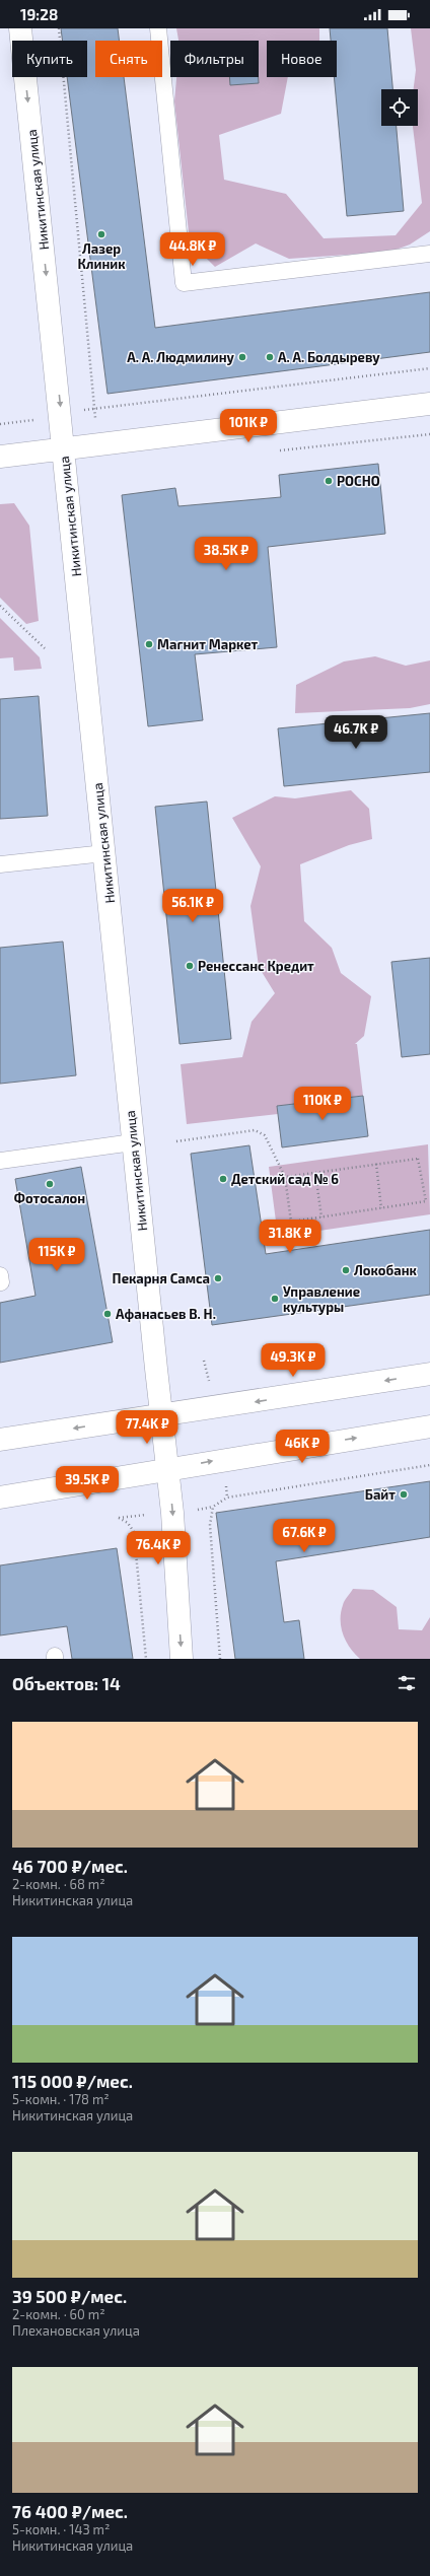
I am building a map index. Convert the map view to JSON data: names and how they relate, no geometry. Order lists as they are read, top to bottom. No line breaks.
{"streets":{"street":["Никитинская улица"]},"one_way":["Никитинская улица"],"places":["Лазер Клиник","А. А. Людмилину","А. А. Болдыреву","РОСНО","Магнит Маркет","Ренессанс Кредит","Детский сад № 6","Фотосалон","Локобанк","Пекарня Самса","Управление культуры","Афанасьев В. Н.","Байт"],"page":{"status":"19:28","chip":["Купить","Снять","Фильтры","Новое"],"price":["44.8K ₽","101K ₽","38.5K ₽","46.7K ₽","56.1K ₽","110K ₽","31.8K ₽","115K ₽","49.3K ₽","77.4K ₽","46K ₽","39.5K ₽","67.6K ₽","76.4K ₽"],"heading":"Объектов: 14","list":[{"name":"46 700 ₽/мес.","note":"2-комн. · 68 m² · Никитинская улица"},{"name":"115 000 ₽/мес.","note":"5-комн. · 178 m² · Никитинская улица"},{"name":"39 500 ₽/мес.","note":"2-комн. · 60 m² · Плехановская улица"},{"name":"76 400 ₽/мес.","note":"5-комн. · 143 m² · Никитинская улица"}]}}
